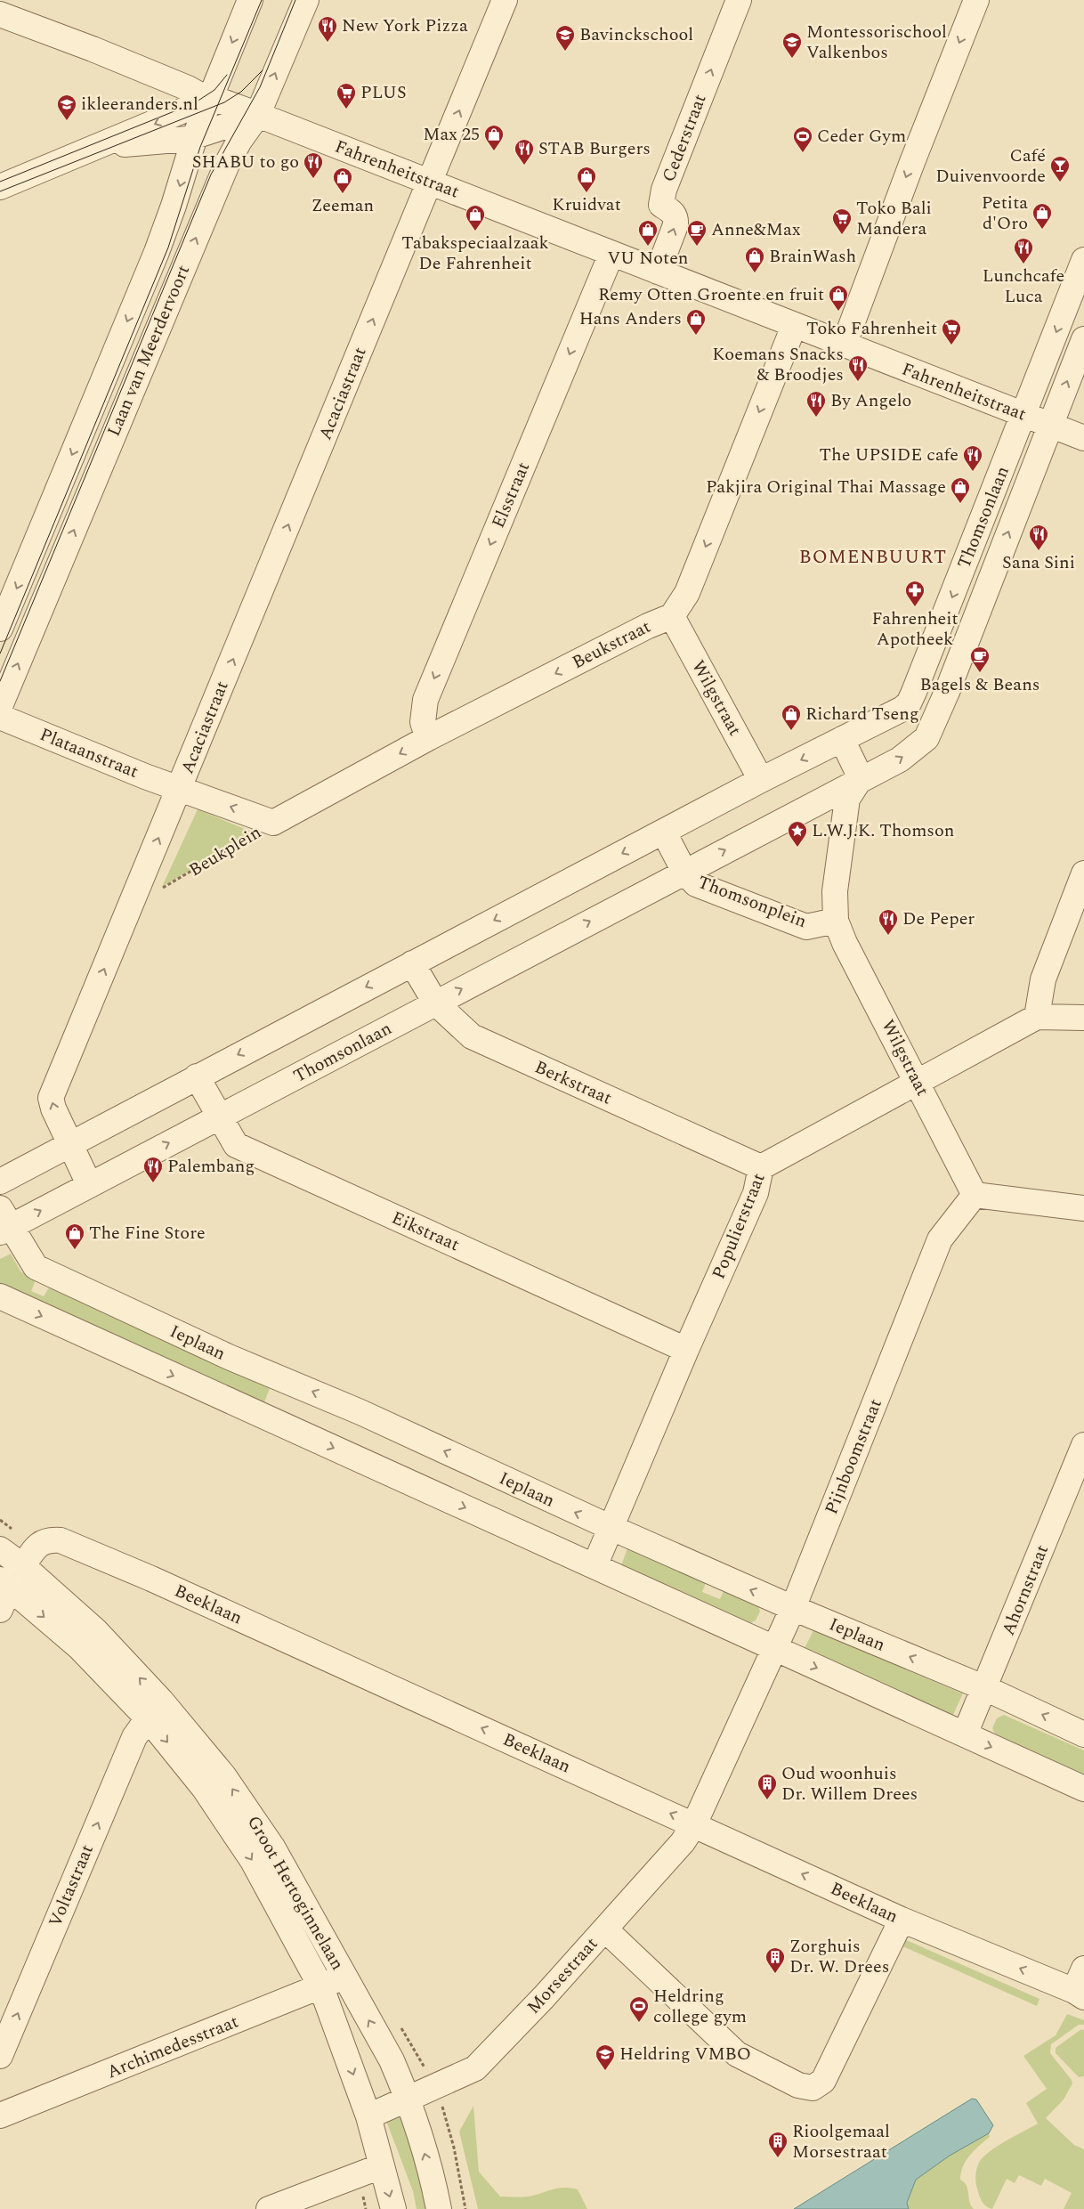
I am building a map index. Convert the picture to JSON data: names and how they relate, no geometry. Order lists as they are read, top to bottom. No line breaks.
{"streets":{"street":["Cederstraat","Fahrenheitstraat","Laan van Meerdervoort","Acaciastraat","Elsstraat","Thomsonlaan","Beukstraat","Wilgstraat","Plataanstraat","Beukplein","Thomsonplein","Berkstraat","Populierstraat","Eikstraat","Ieplaan","Pijnboomstraat","Ahornstraat","Beeklaan","Voltastraat","Groot Hertoginnelaan","Morsestraat","Archimedesstraat"]},"crossings":[["Cederstraat","Fahrenheitstraat"],["Fahrenheitstraat","Laan van Meerdervoort"],["Fahrenheitstraat","Acaciastraat"],["Fahrenheitstraat","Elsstraat"],["Fahrenheitstraat","Thomsonlaan"],["Fahrenheitstraat","Beukstraat"],["Acaciastraat","Plataanstraat"],["Acaciastraat","Beukplein"],["Elsstraat","Beukstraat"],["Thomsonlaan","Thomsonplein"],["Thomsonlaan","Berkstraat"],["Thomsonlaan","Eikstraat"],["Thomsonlaan","Ieplaan"],["Beukstraat","Wilgstraat"],["Beukstraat","Beukplein"],["Wilgstraat","Thomsonplein"],["Wilgstraat","Populierstraat"],["Wilgstraat","Pijnboomstraat"],["Plataanstraat","Beukplein"],["Berkstraat","Populierstraat"],["Populierstraat","Eikstraat"],["Populierstraat","Ieplaan"],["Ieplaan","Pijnboomstraat"],["Ieplaan","Ahornstraat"],["Pijnboomstraat","Beeklaan"],["Pijnboomstraat","Morsestraat"],["Beeklaan","Groot Hertoginnelaan"],["Beeklaan","Morsestraat"],["Voltastraat","Groot Hertoginnelaan"],["Groot Hertoginnelaan","Morsestraat"],["Groot Hertoginnelaan","Archimedesstraat"]],"one_way":["Acaciastraat","Elsstraat","Beukplein","Voltastraat"],"districts":["BOMENBUURT"],"places":{"restaurant":["New York Pizza","STAB Burgers","SHABU to go","Lunchcafe Luca","Koemans Snacks & Broodjes","By Angelo","The UPSIDE cafe","Sana Sini","De Peper","Palembang"],"school or university":["Bavinckschool","Montessorischool Valkenbos","ikleeranders.nl","Heldring VMBO"],"supermarket":["PLUS","Toko Bali Mandera","Toko Fahrenheit"],"shop":["Max 25","Kruidvat","Zeeman","Petita d'Oro","Tabakspeciaalzaak De Fahrenheit","VU Noten","BrainWash","Remy Otten Groente en fruit","Hans Anders","Pakjira Original Thai Massage","Richard Tseng","The Fine Store"],"sports":["Ceder Gym","Heldring college gym"],"bar":["Café Duivenvoorde"],"cafe":["Anne&Max","Bagels & Beans"],"pharmacy":["Fahrenheit Apotheek"],"place":["L.W.J.K. Thomson"],"building":["Oud woonhuis Dr. Willem Drees","Zorghuis Dr. W. Drees","Rioolgemaal Morsestraat"]}}
